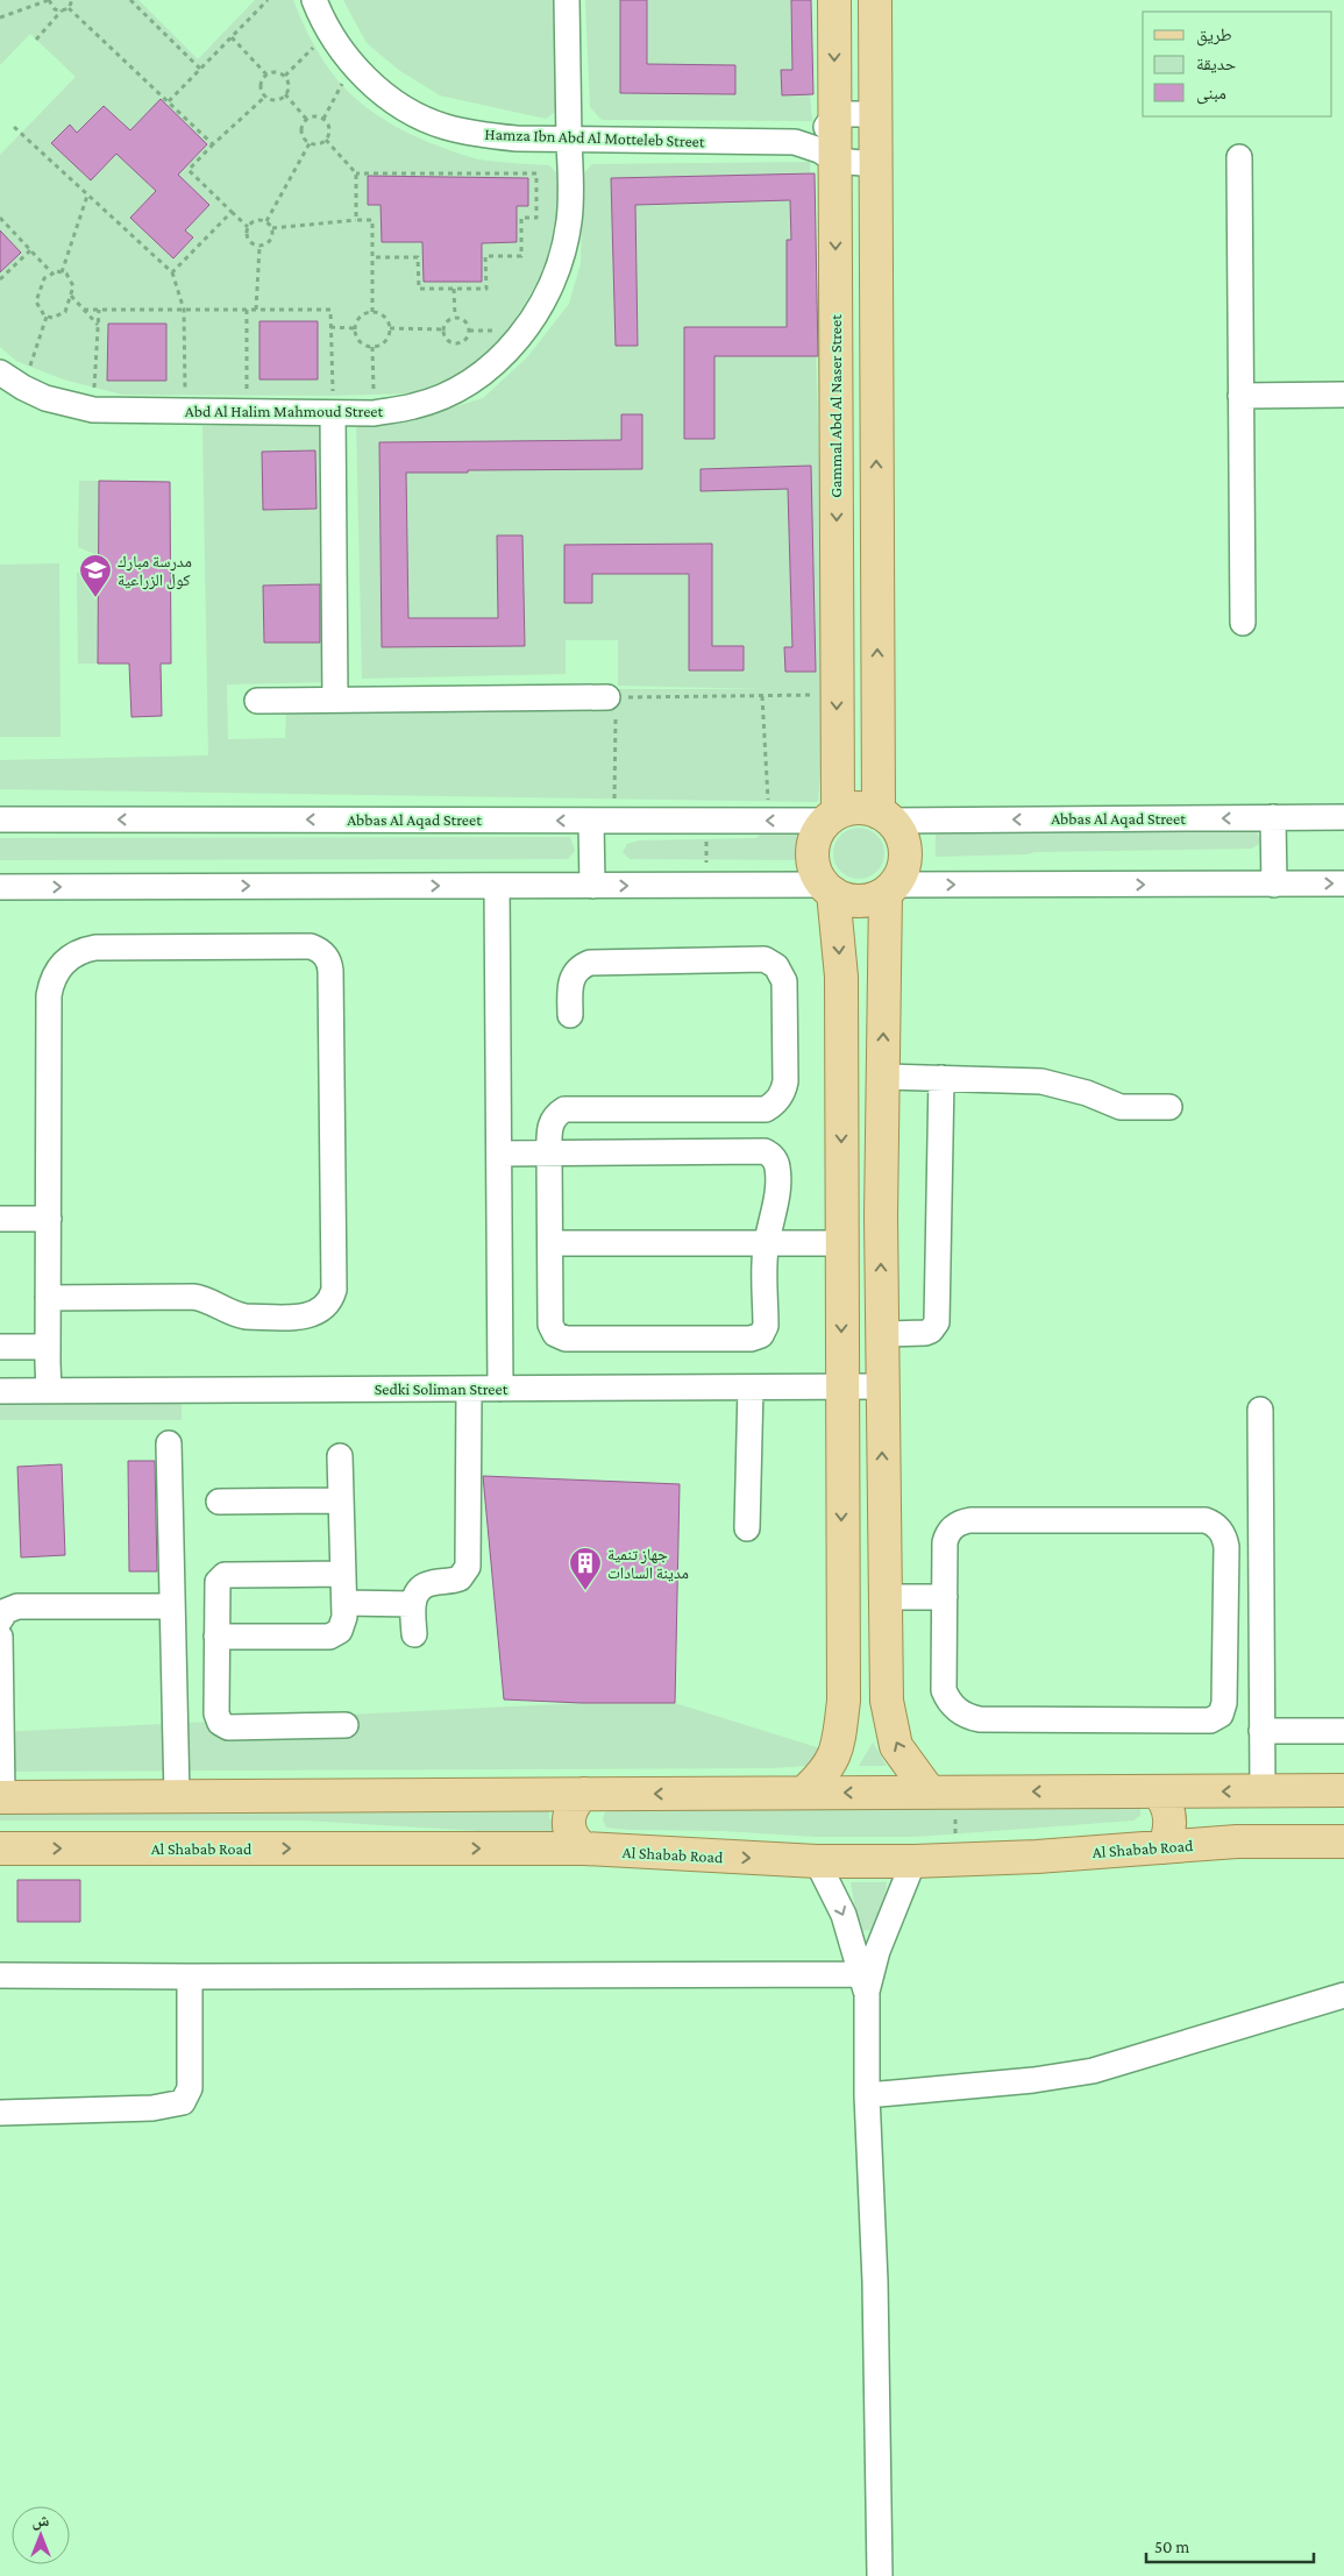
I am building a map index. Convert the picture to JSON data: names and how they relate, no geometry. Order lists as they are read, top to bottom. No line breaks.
{"streets":{"main road":["Gammal Abd Al Naser Street","Al Shabab Road"],"street":["Hamza Ibn Abd Al Motteleb Street","Abd Al Halim Mahmoud Street","Abbas Al Aqad Street","Sedki Soliman Street"]},"crossings":[["Hamza Ibn Abd Al Motteleb Street","Gammal Abd Al Naser Street"],["Hamza Ibn Abd Al Motteleb Street","Abd Al Halim Mahmoud Street"],["Gammal Abd Al Naser Street","Abbas Al Aqad Street"]],"places":{"school or university":["مدرسة مبارك كول الزراعية"],"building":["جهاز تنمية مدينة السادات"]},"legend":["طريق","حديقة","مبنى"],"scale_bar":"50 m","north":"top"}
